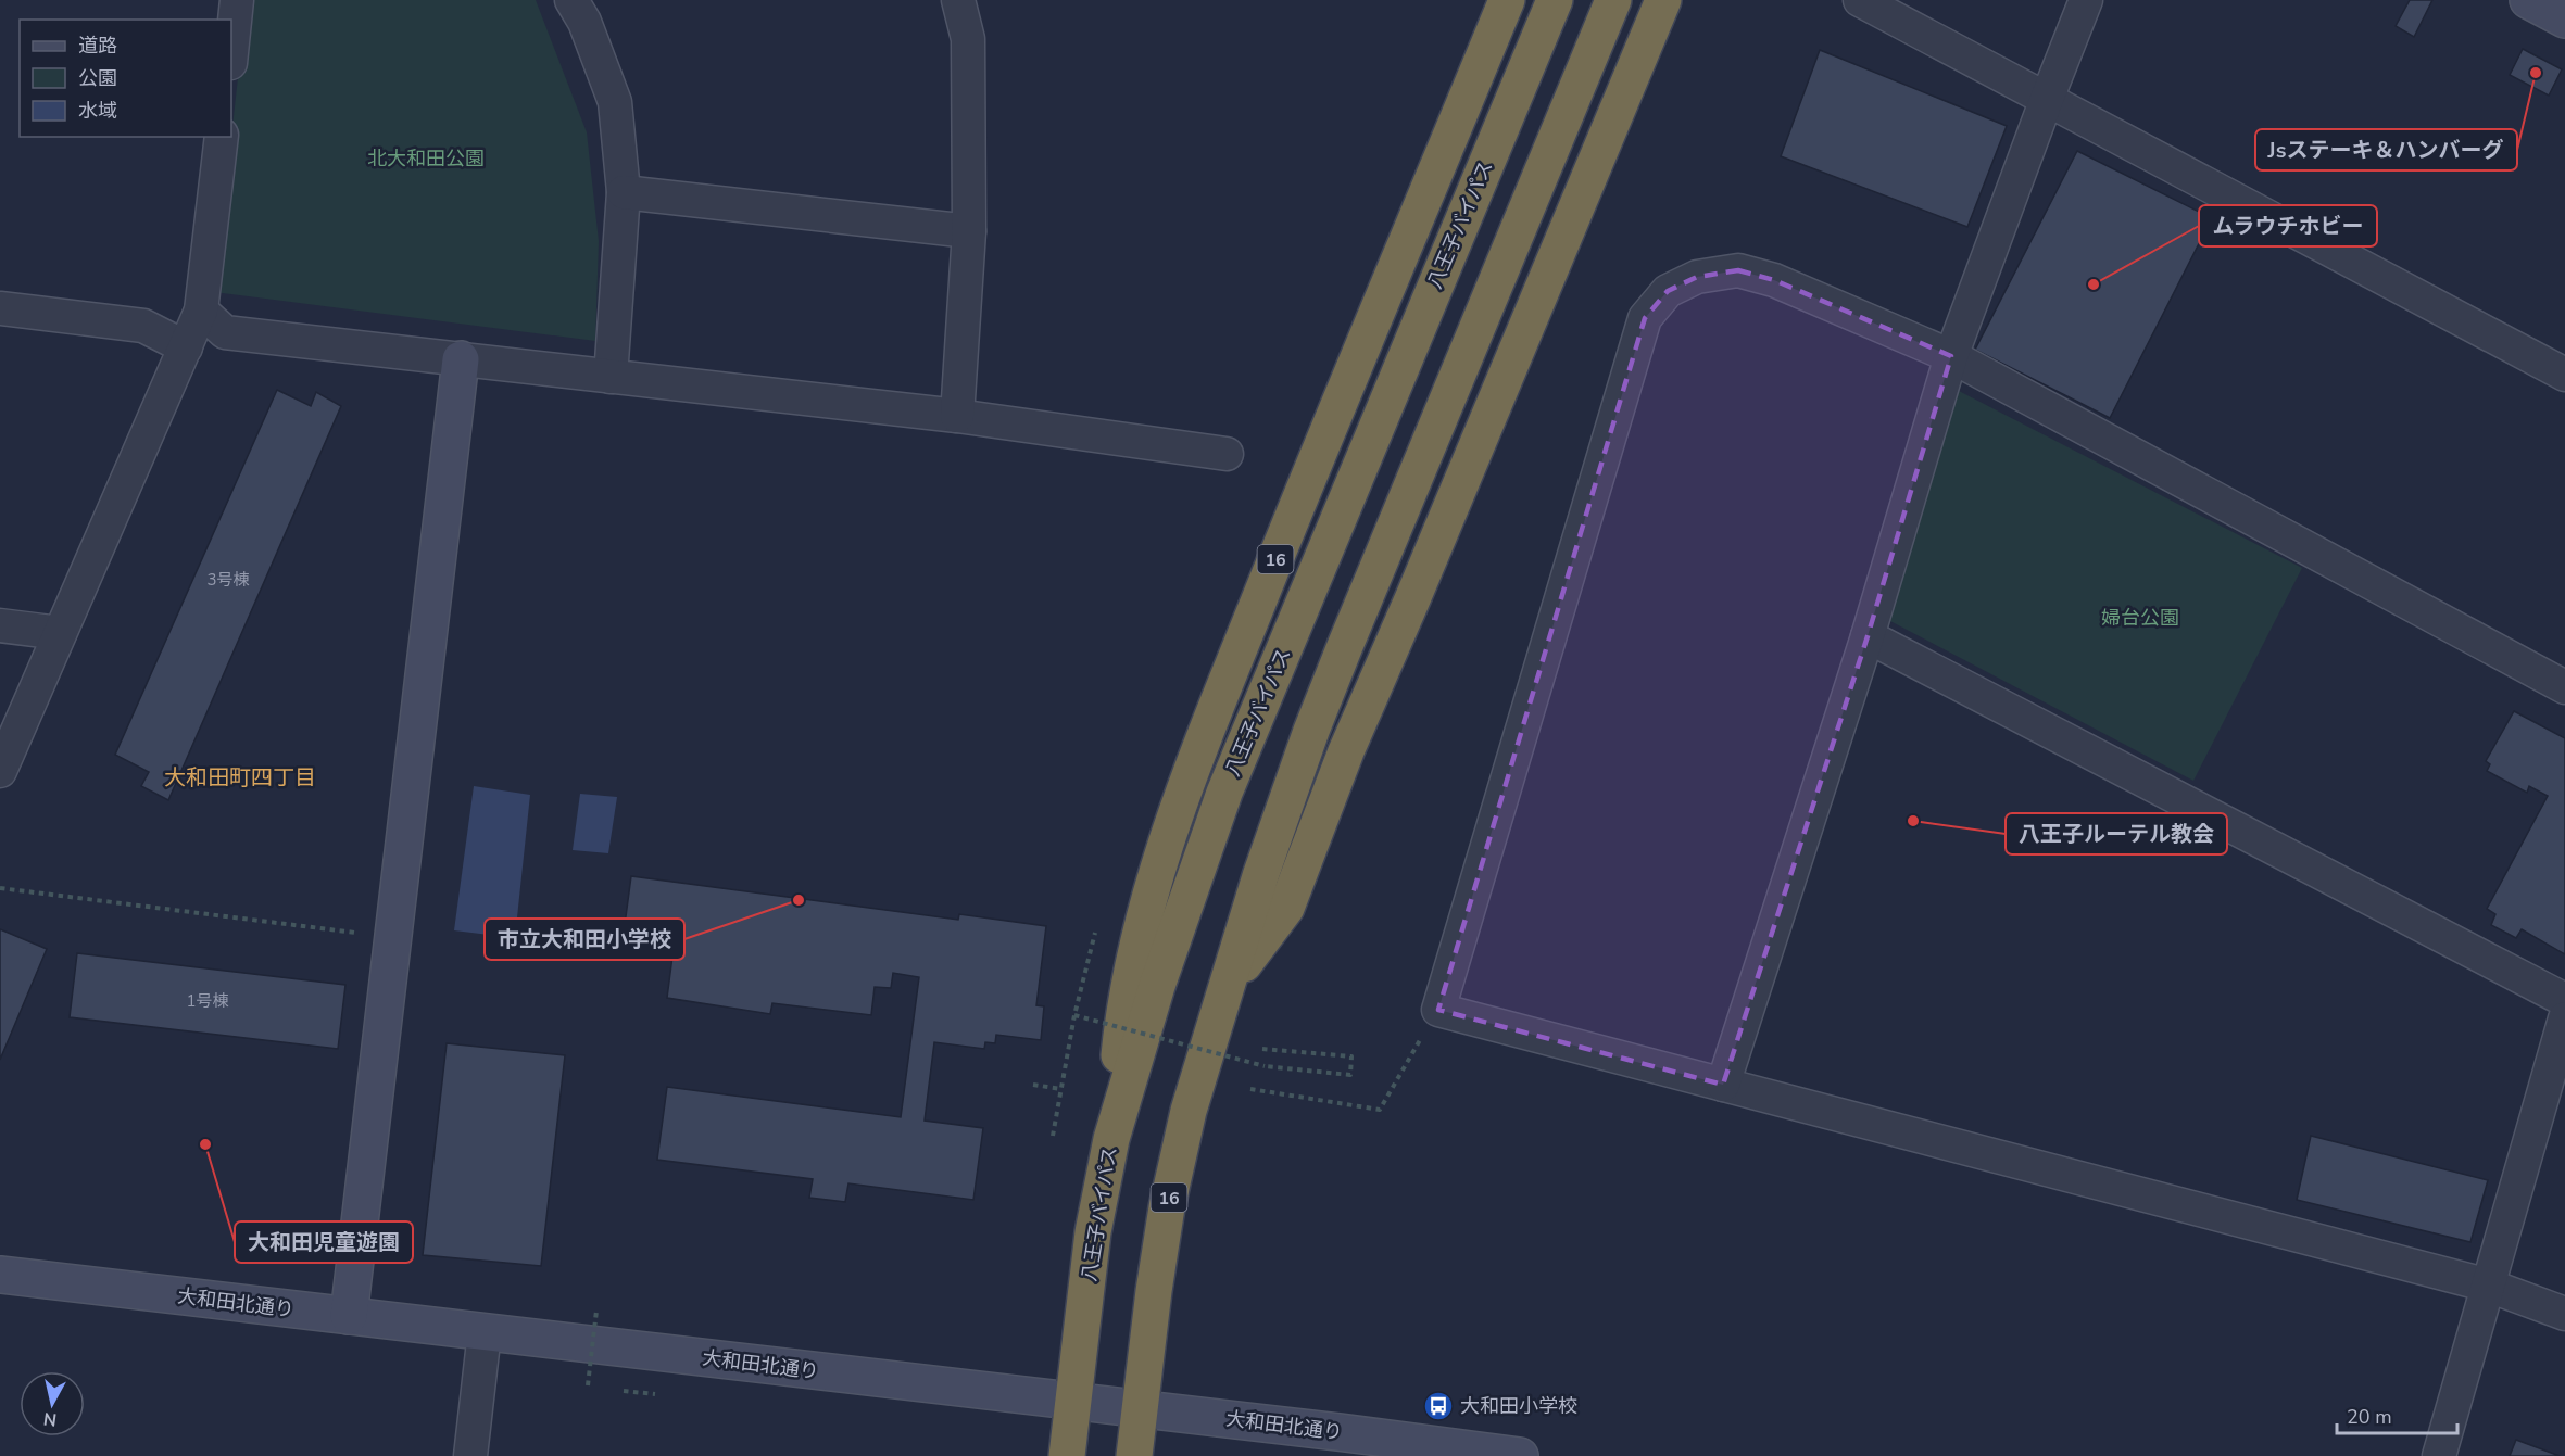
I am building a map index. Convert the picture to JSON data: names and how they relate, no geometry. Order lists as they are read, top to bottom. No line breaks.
{"streets":{"highway":["八王子バイパス","16"],"street":["大和田北通り"]},"crossings":[["八王子バイパス","16"],["八王子バイパス","大和田北通り"],["16","大和田北通り"]],"districts":["大和田町四丁目"],"parks":["北大和田公園","婦台公園"],"places":{"other":["Jsステーキ＆ハンバーグ","ムラウチホビー","八王子ルーテル教会","市立大和田小学校","大和田児童遊園"],"bus stop":["大和田小学校"]},"house_numbers":["3号棟","1号棟"],"legend":["道路","公園","水域"],"scale_bar":"20 m","north":"bottom"}
